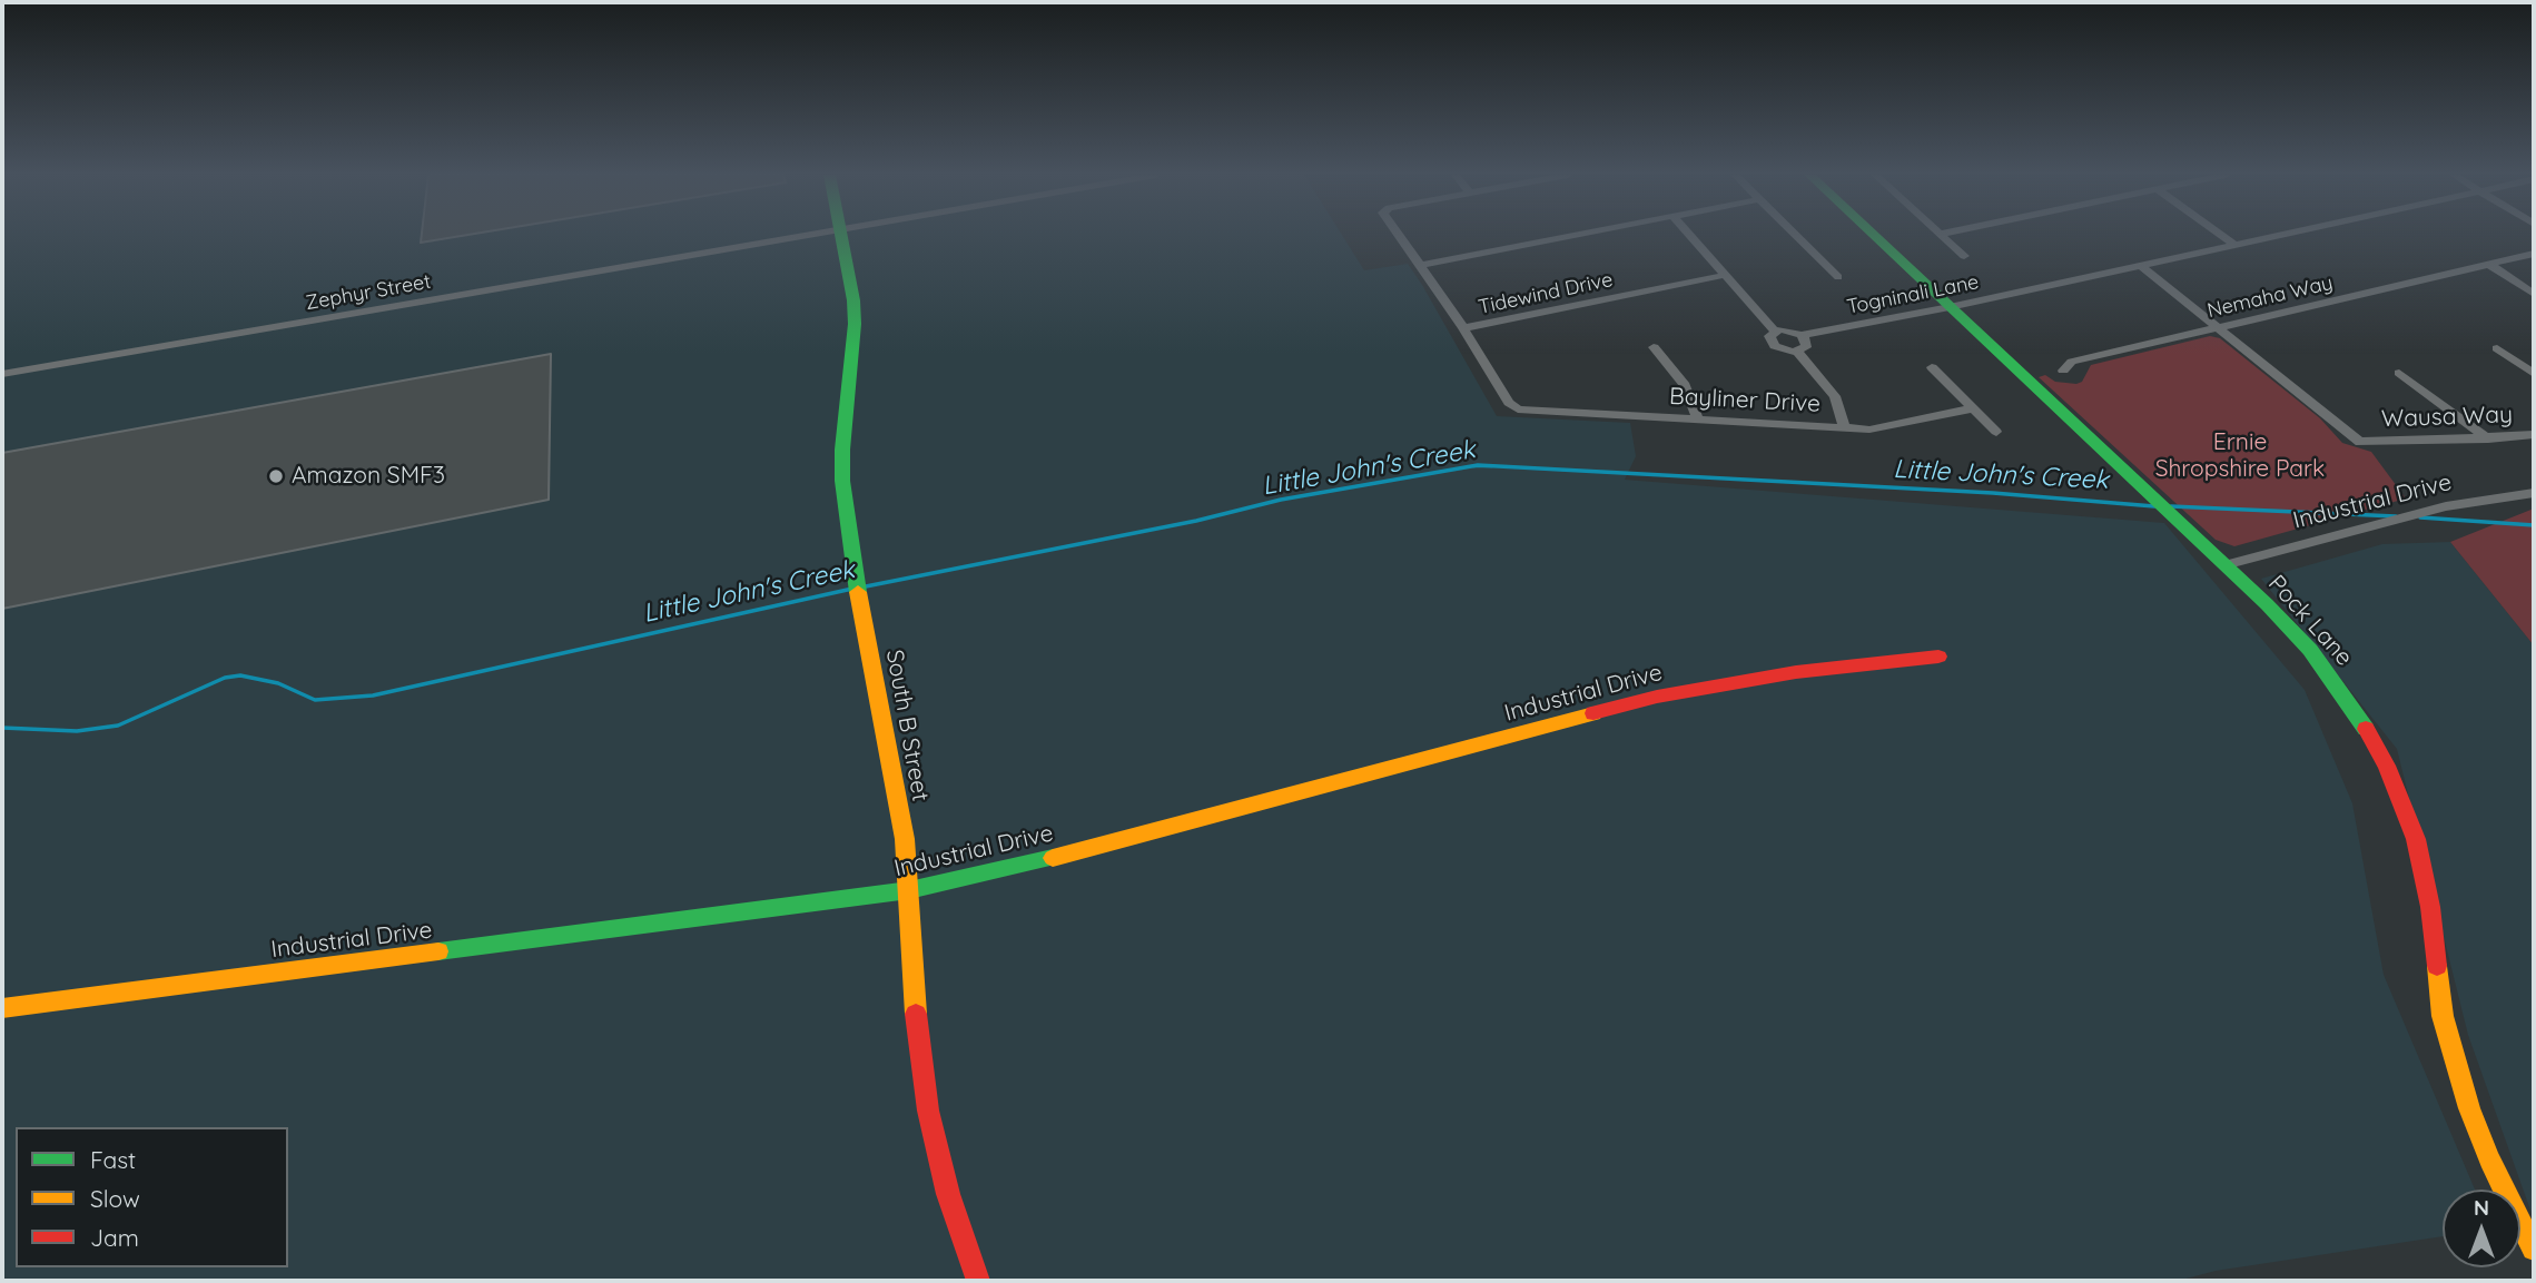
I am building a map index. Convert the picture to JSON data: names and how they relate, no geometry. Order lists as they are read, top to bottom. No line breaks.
{"streets":{"street":["Zephyr Street","Tidewind Drive","Togninali Lane","Nemaha Way","Bayliner Drive","Wausa Way","Industrial Drive","Pock Lane","South B Street"]},"crossings":[["Togninali Lane","Pock Lane"],["Nemaha Way","Wausa Way"],["Industrial Drive","Pock Lane"],["Industrial Drive","South B Street"]],"water":["Little John's Creek"],"parks":["Ernie Shropshire Park"],"places":["Amazon SMF3"],"legend":["Fast","Slow","Jam"],"north":"top"}
